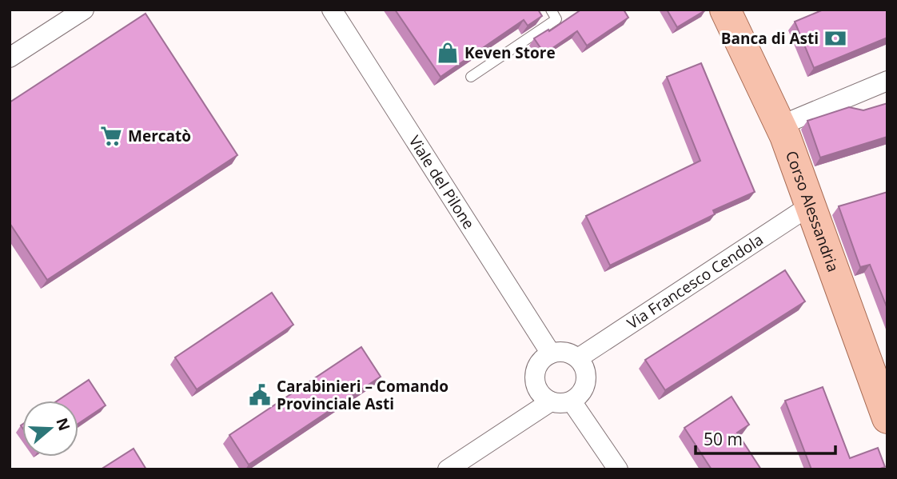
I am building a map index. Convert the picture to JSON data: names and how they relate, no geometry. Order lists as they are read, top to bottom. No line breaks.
{"streets":{"main road":["Corso Alessandria"],"street":["Viale del Pilone","Via Francesco Cendola"]},"crossings":[["Viale del Pilone","Via Francesco Cendola"],["Corso Alessandria","Via Francesco Cendola"]],"places":{"bank":["Banca di Asti"],"shop":["Keven Store"],"supermarket":["Mercatò"],"public building":["Carabinieri – Comando Provinciale Asti"]},"scale_bar":"50 m","north":"right"}
